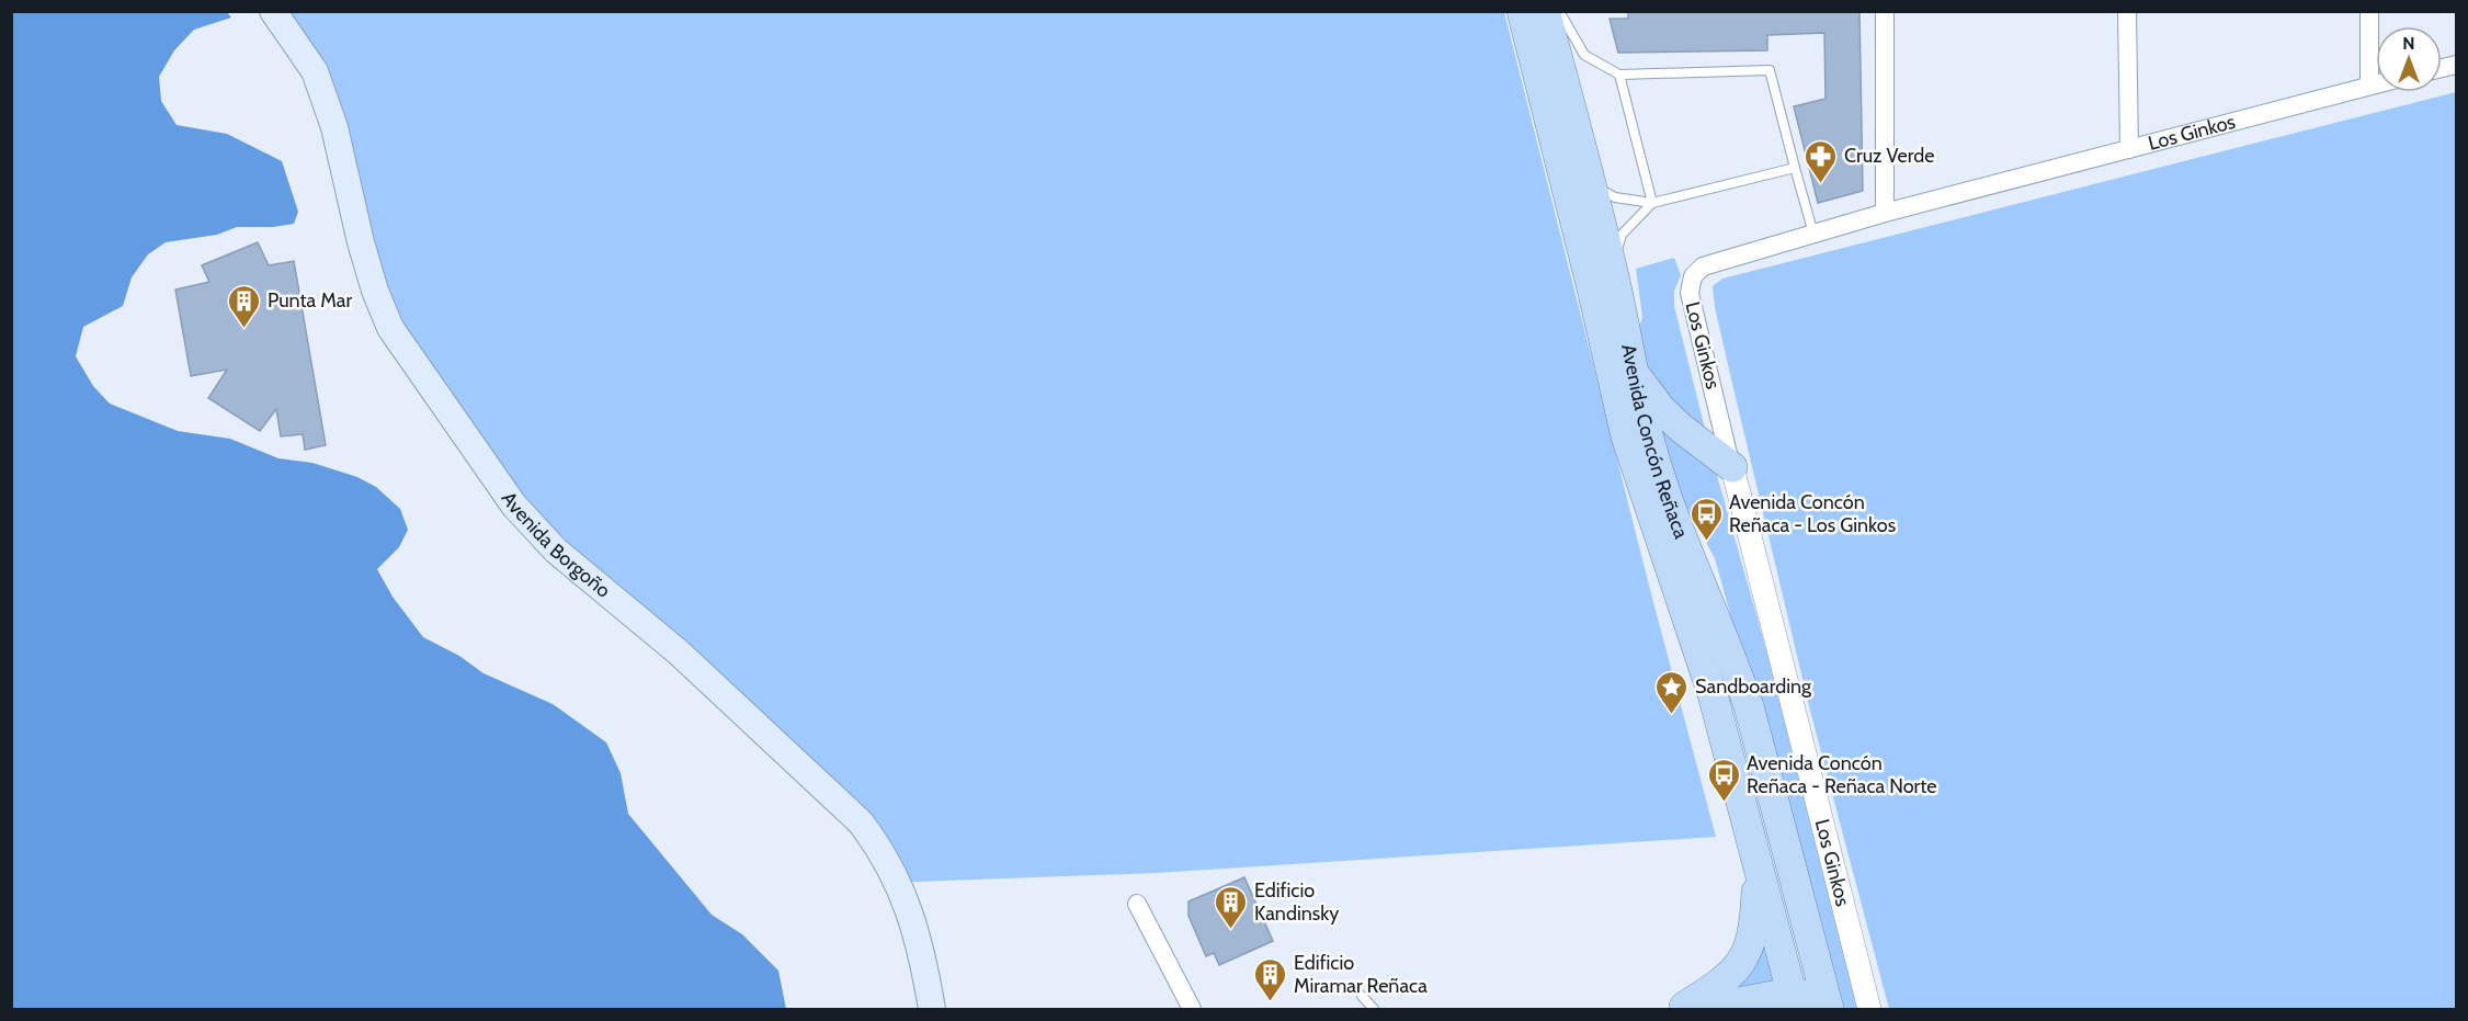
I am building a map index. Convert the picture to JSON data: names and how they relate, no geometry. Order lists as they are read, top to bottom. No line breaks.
{"streets":{"main road":["Avenida Concón Reñaca","Avenida Borgoño"],"street":["Los Ginkos"]},"places":{"pharmacy":["Cruz Verde"],"building":["Punta Mar","Edificio Kandinsky","Edificio Miramar Reñaca"],"bus stop":["Avenida Concón Reñaca - Los Ginkos","Avenida Concón Reñaca - Reñaca Norte"],"place":["Sandboarding"]},"north":"top"}
